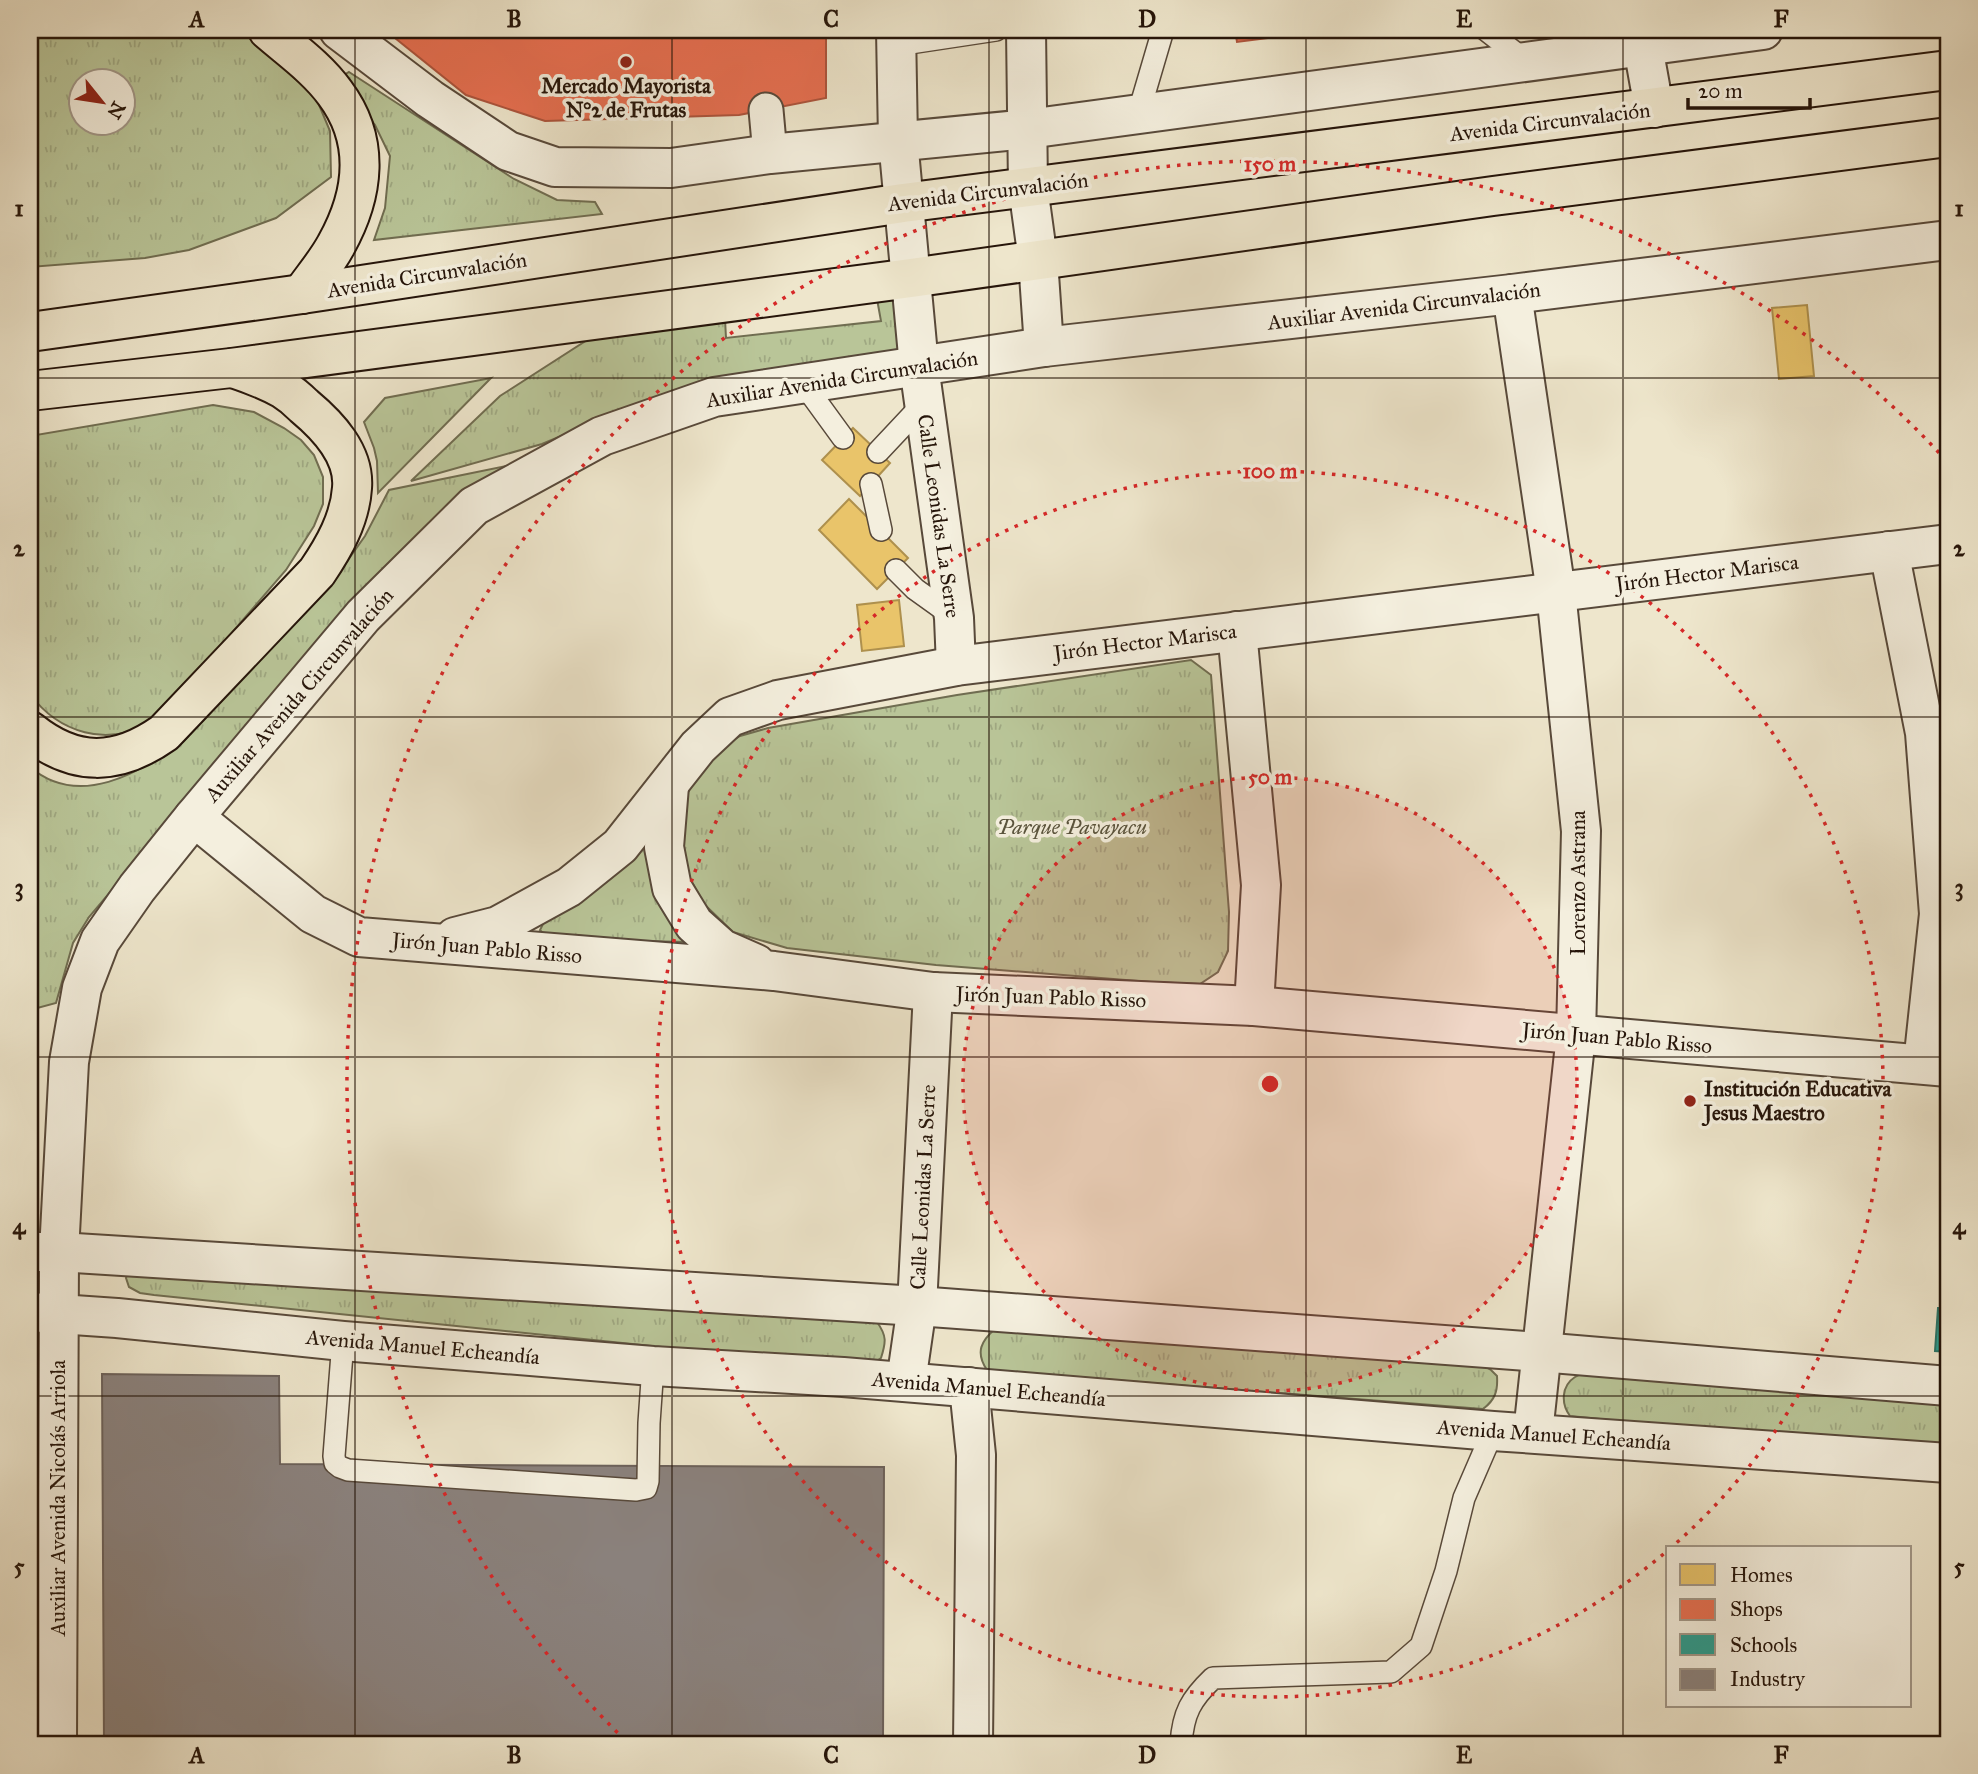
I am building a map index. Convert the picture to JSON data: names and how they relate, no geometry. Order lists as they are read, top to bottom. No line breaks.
{"streets":{"main road":["Avenida Circunvalación"],"street":["Auxiliar Avenida Circunvalación","Calle Leonidas La Serre","Jirón Hector Marisca","Lorenzo Astrana","Jirón Juan Pablo Risso","Avenida Manuel Echeandía","Auxiliar Avenida Nicolás Arriola"]},"crossings":[["Avenida Circunvalación","Calle Leonidas La Serre"],["Auxiliar Avenida Circunvalación","Calle Leonidas La Serre"],["Auxiliar Avenida Circunvalación","Lorenzo Astrana"],["Auxiliar Avenida Circunvalación","Jirón Juan Pablo Risso"],["Auxiliar Avenida Circunvalación","Auxiliar Avenida Nicolás Arriola"],["Calle Leonidas La Serre","Jirón Hector Marisca"],["Calle Leonidas La Serre","Jirón Juan Pablo Risso"],["Calle Leonidas La Serre","Avenida Manuel Echeandía"],["Jirón Hector Marisca","Lorenzo Astrana"],["Jirón Hector Marisca","Jirón Juan Pablo Risso"],["Lorenzo Astrana","Jirón Juan Pablo Risso"],["Lorenzo Astrana","Avenida Manuel Echeandía"],["Avenida Manuel Echeandía","Auxiliar Avenida Nicolás Arriola"]],"parks":["Parque Pavayacu"],"places":["Mercado Mayorista N°2 de Frutas","Institución Educativa Jesus Maestro"],"legend":["Homes","Shops","Schools","Industry"],"scale_bar":"20 m","north":"bottom right","grid":{"columns":["A","B","C","D","E","F"],"rows":["1","2","3","4","5"]},"rings":["150 m","100 m","50 m"]}
